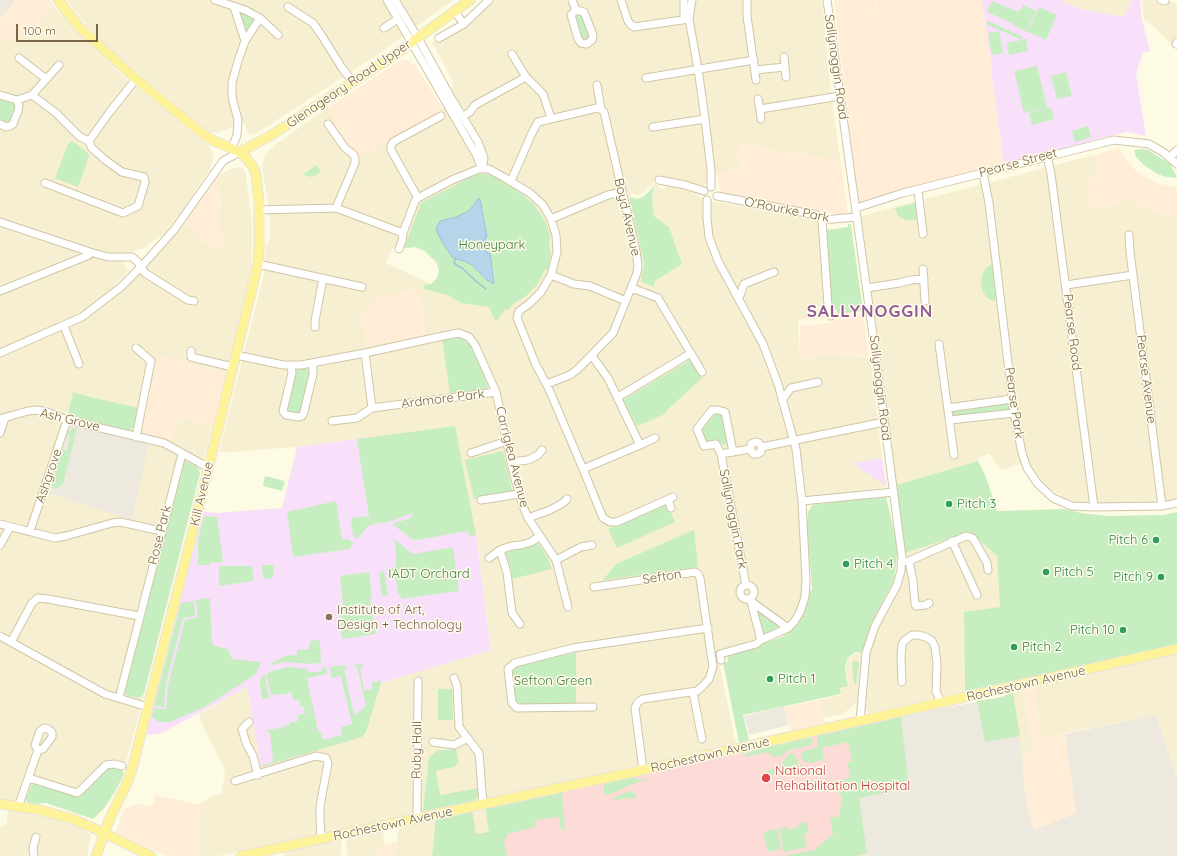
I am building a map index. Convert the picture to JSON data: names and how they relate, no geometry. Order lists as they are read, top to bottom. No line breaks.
{"streets":{"main road":["Glenageary Road Upper","Kill Avenue","Rochestown Avenue"],"street":["Sallynoggin Road","Pearse Street","O'Rourke Park","Boyd Avenue","Pearse Road","Pearse Avenue","Ardmore Park","Pearse Park","Ash Grove","Carriglea Avenue","Ashgrove","Sallynoggin Park","Rose Park","Sefton","Ruby Hall"]},"crossings":[["Sallynoggin Road","Pearse Street"],["Sallynoggin Road","O'Rourke Park"],["Sallynoggin Road","Rochestown Avenue"],["Glenageary Road Upper","Kill Avenue"],["Pearse Street","Pearse Road"],["Pearse Street","Pearse Park"],["Pearse Road","Pearse Park"],["Pearse Avenue","Pearse Park"],["Ardmore Park","Carriglea Avenue"],["Ardmore Park","Kill Avenue"],["Ash Grove","Ashgrove"],["Ash Grove","Kill Avenue"],["Ash Grove","Rose Park"],["Rochestown Avenue","Ruby Hall"]],"districts":["SALLYNOGGIN"],"parks":["Honeypark","IADT Orchard","Sefton Green"],"places":["Pitch 3","Pitch 6","Pitch 4","Pitch 5","Pitch 9","Institute of Art, Design + Technology","Pitch 10","Pitch 2","Pitch 1","National Rehabilitation Hospital"],"scale_bar":"100 m"}
